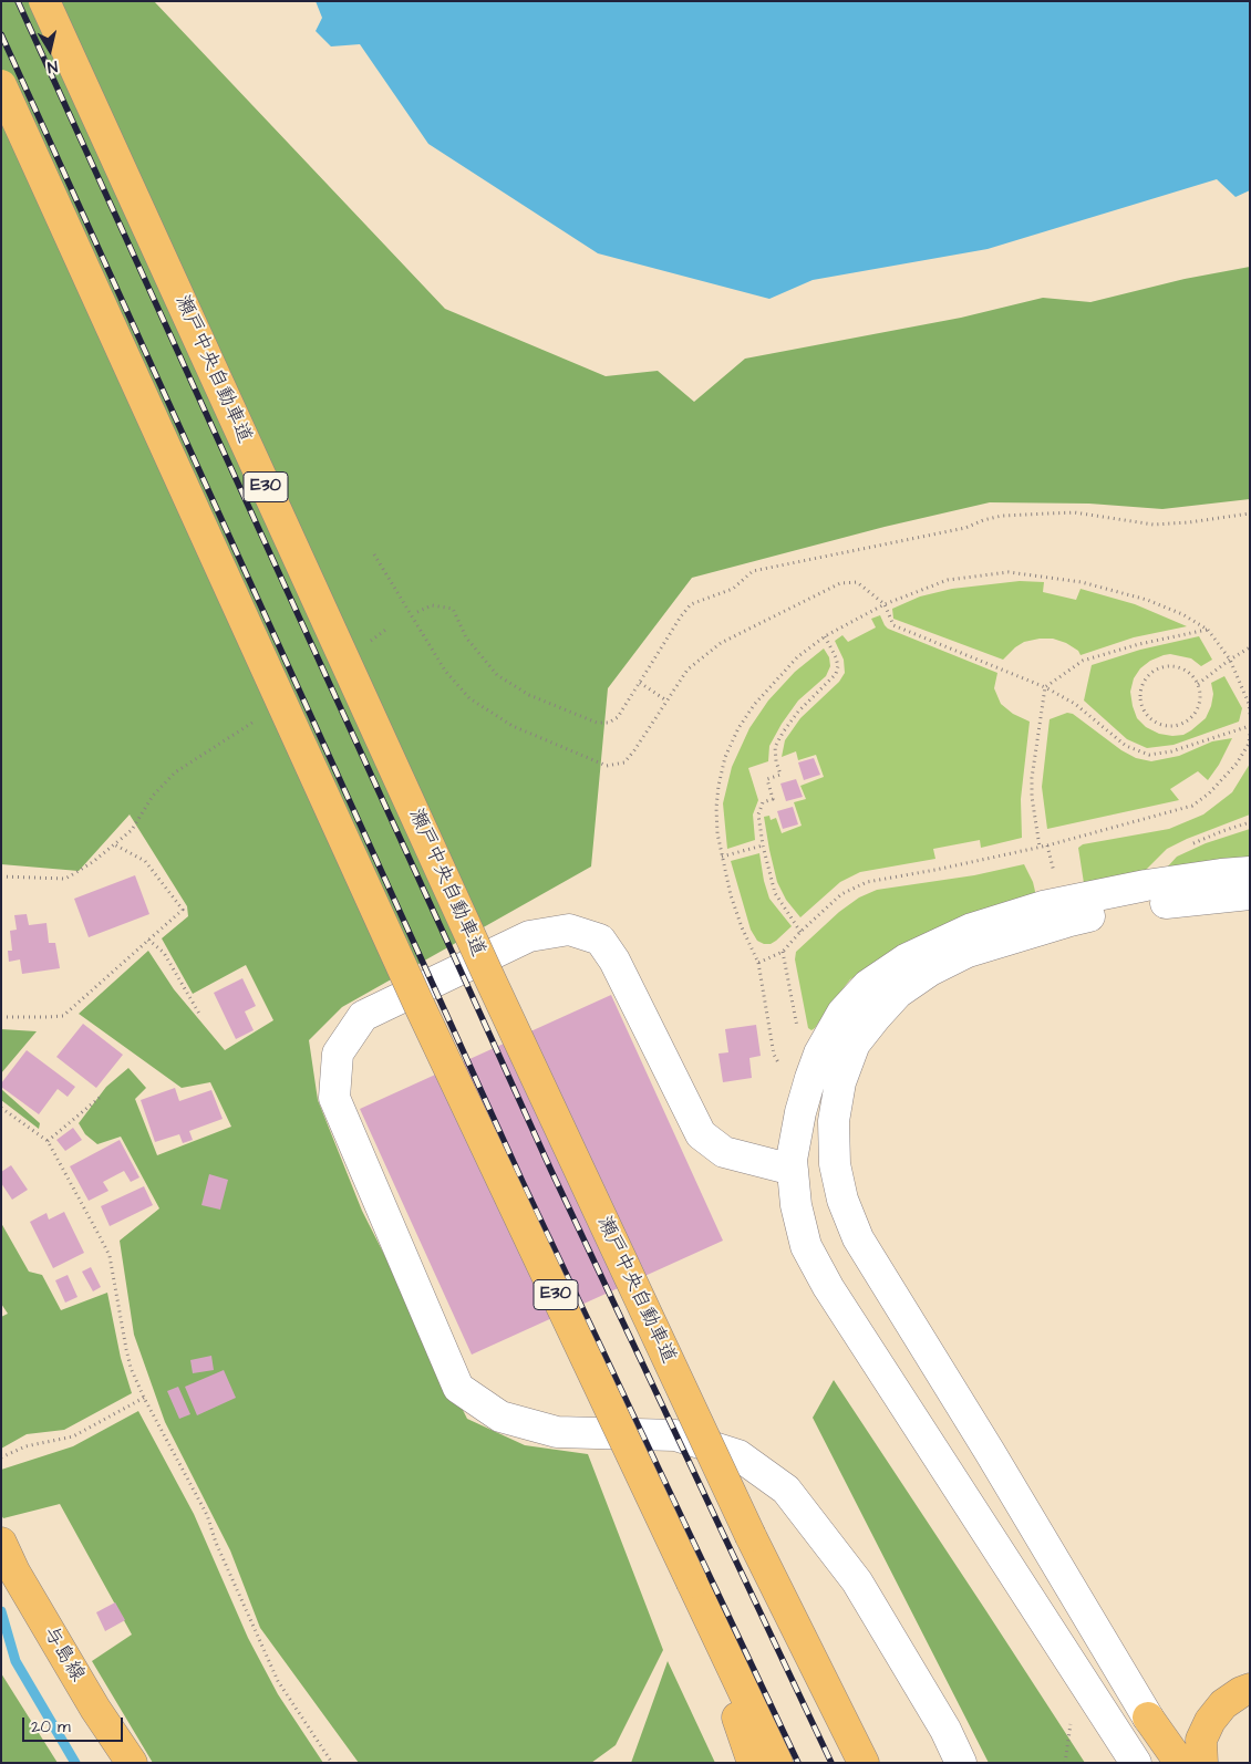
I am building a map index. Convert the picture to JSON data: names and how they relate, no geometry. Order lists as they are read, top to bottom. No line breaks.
{"streets":{"main road":["瀬戸中央自動車道","E30","与島線"]},"scale_bar":"20 m","north":"bottom"}
